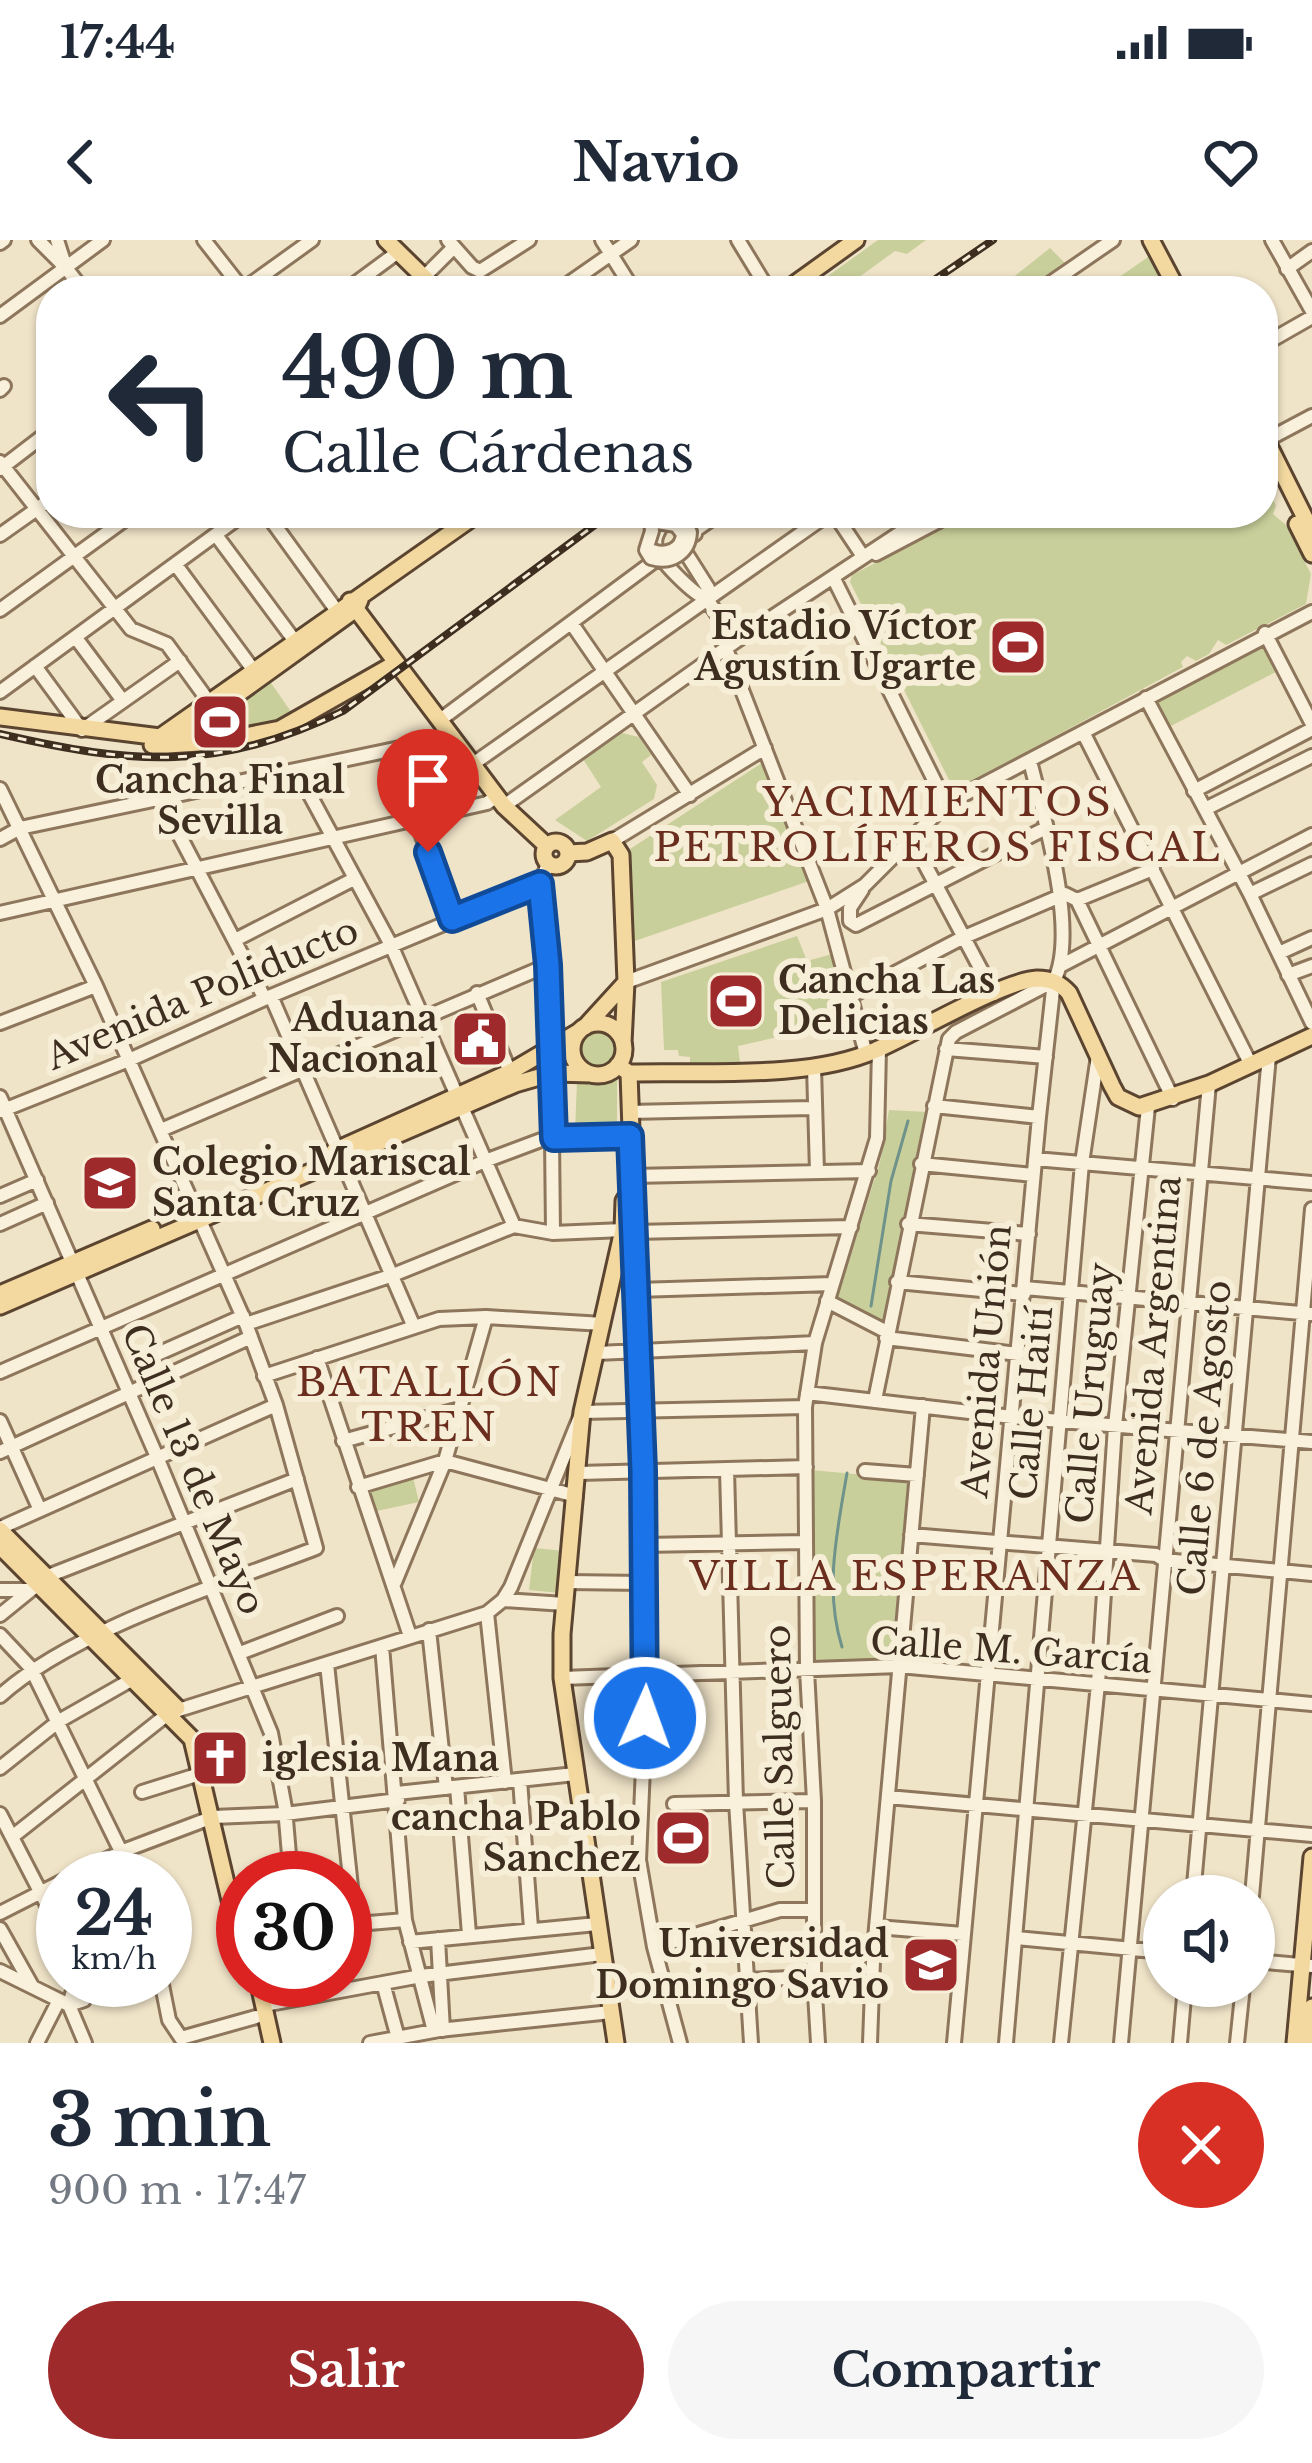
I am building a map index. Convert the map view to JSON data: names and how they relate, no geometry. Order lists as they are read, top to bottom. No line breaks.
{"streets":{"street":["Avenida Poliducto","Avenida Argentina","Avenida Unión","Calle Uruguay","Calle Haití","Calle 6 de Agosto","Calle 13 de Mayo","Calle M. García","Calle Salguero"]},"crossings":[["Avenida Poliducto","Calle 13 de Mayo"],["Avenida Argentina","Calle M. García"],["Avenida Unión","Calle M. García"],["Calle Uruguay","Calle M. García"],["Calle Haití","Calle M. García"],["Calle 6 de Agosto","Calle M. García"],["Calle M. García","Calle Salguero"]],"districts":["YACIMIENTOS PETROLÍFEROS FISCAL","BATALLÓN TREN","VILLA ESPERANZA"],"places":{"sports":["Estadio Víctor Agustín Ugarte","Cancha Final Sevilla","Cancha Las Delicias","cancha Pablo Sanchez"],"public building":["Aduana Nacional"],"school or university":["Colegio Mariscal Santa Cruz","Universidad Domingo Savio"],"church":["iglesia Mana"]},"page":{"status":"17:44","header":"Navio","turn":["490 m","Calle Cárdenas"],"speed":"24 km/h","limit":"30","heading":["3 min","900 m · 17:47"],"buttons":["Salir","Compartir"]}}
